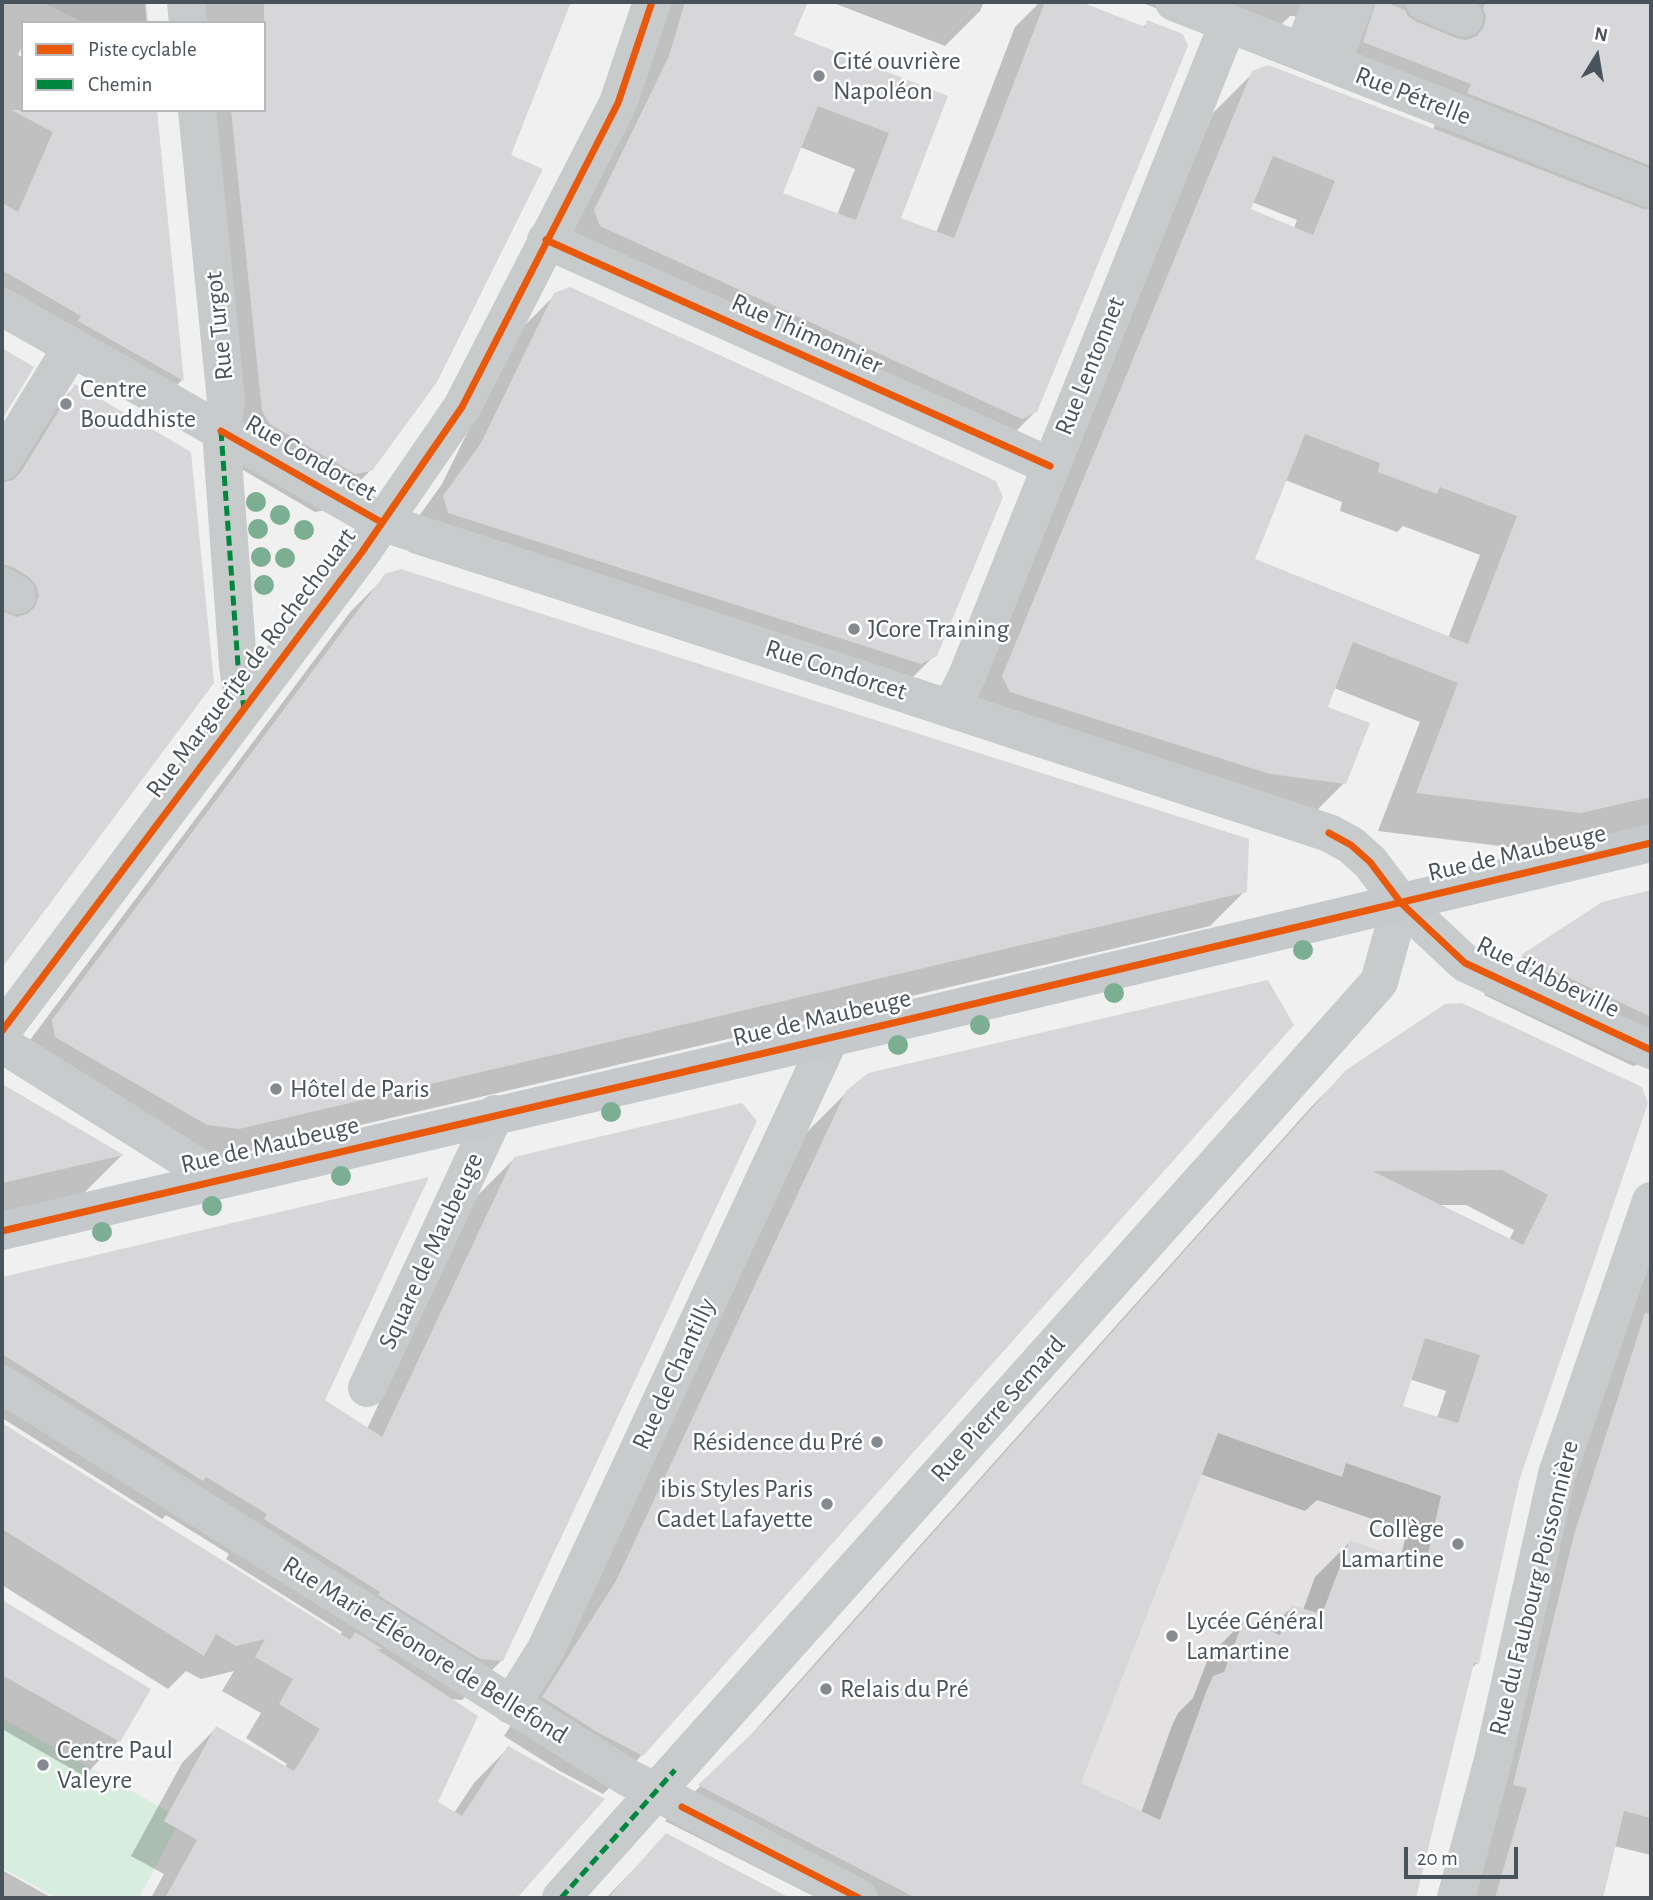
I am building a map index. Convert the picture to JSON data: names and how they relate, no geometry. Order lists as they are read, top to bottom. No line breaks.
{"streets":{"main road":["Rue de Maubeuge"],"street":["Rue Pétrelle","Rue Turgot","Rue Thimonnier","Rue Lentonnet","Rue Condorcet","Rue Marguerite de Rochechouart","Rue d'Abbeville","Square de Maubeuge","Rue de Chantilly","Rue Pierre Semard","Rue du Faubourg Poissonnière","Rue Marie-Éléonore de Bellefond"]},"crossings":[["Rue Pétrelle","Rue Lentonnet"],["Rue Turgot","Rue Condorcet"],["Rue Turgot","Rue Marguerite de Rochechouart"],["Rue Thimonnier","Rue Lentonnet"],["Rue Thimonnier","Rue Marguerite de Rochechouart"],["Rue Lentonnet","Rue Condorcet"],["Rue Condorcet","Rue Marguerite de Rochechouart"],["Rue Condorcet","Rue de Maubeuge"],["Rue Condorcet","Rue d'Abbeville"],["Rue Condorcet","Rue Pierre Semard"],["Rue de Maubeuge","Rue d'Abbeville"],["Rue de Maubeuge","Square de Maubeuge"],["Rue de Maubeuge","Rue de Chantilly"],["Rue de Maubeuge","Rue Pierre Semard"],["Rue d'Abbeville","Rue Pierre Semard"],["Rue de Chantilly","Rue Marie-Éléonore de Bellefond"]],"places":["Cité ouvrière Napoléon","Centre Bouddhiste","JCore Training","Hôtel de Paris","Résidence du Pré","ibis Styles Paris Cadet Lafayette","Collège Lamartine","Lycée Général Lamartine","Relais du Pré","Centre Paul Valeyre"],"legend":["Piste cyclable","Chemin"],"scale_bar":"20 m","north":"top"}
